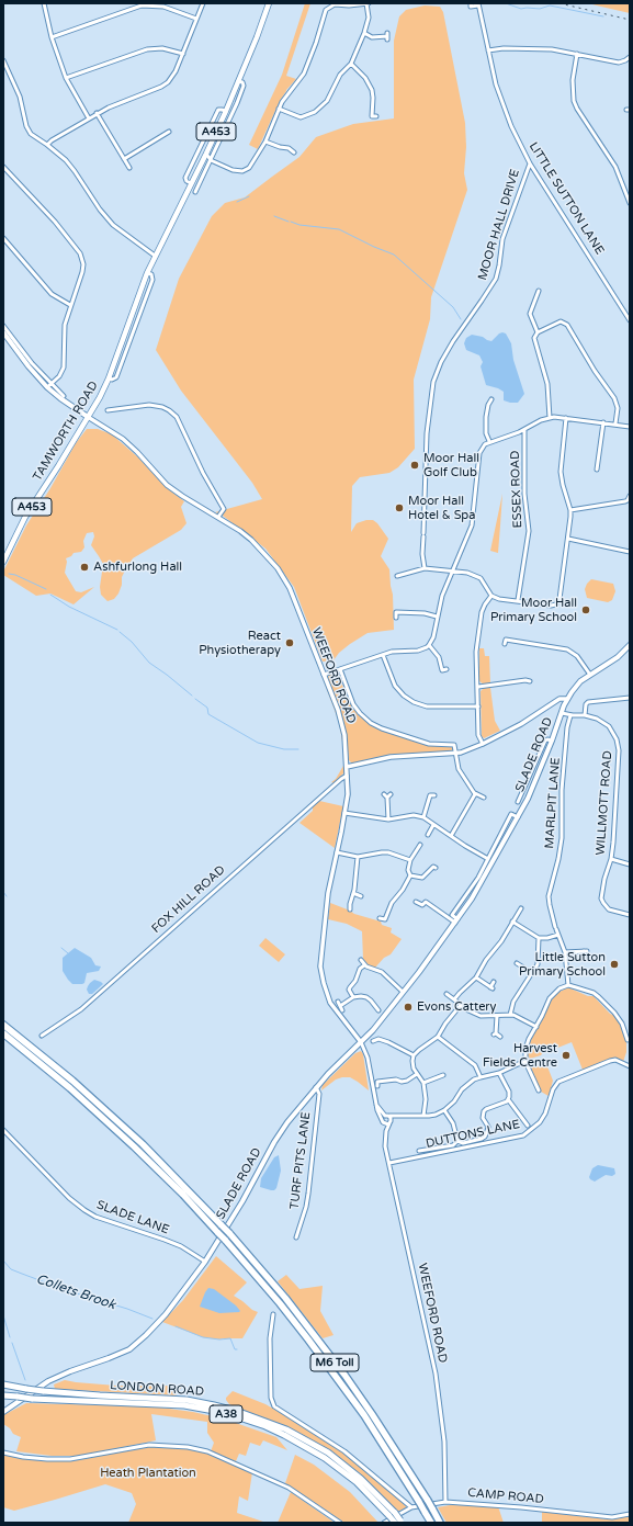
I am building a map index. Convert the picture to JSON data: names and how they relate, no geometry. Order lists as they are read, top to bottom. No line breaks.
{"streets":{"highway":["M6 Toll","LONDON ROAD","A38"],"main road":["A453","TAMWORTH ROAD","SLADE ROAD"],"street":["LITTLE SUTTON LANE","MOOR HALL DRIVE","ESSEX ROAD","WEEFORD ROAD","MARLPIT LANE","WILLMOTT ROAD","FOX HILL ROAD","DUTTONS LANE","TURF PITS LANE","SLADE LANE","CAMP ROAD"]},"crossings":[["LITTLE SUTTON LANE","MOOR HALL DRIVE"],["TAMWORTH ROAD","WEEFORD ROAD"],["WEEFORD ROAD","SLADE ROAD"],["WEEFORD ROAD","FOX HILL ROAD"],["WEEFORD ROAD","DUTTONS LANE"],["WEEFORD ROAD","CAMP ROAD"],["SLADE ROAD","WILLMOTT ROAD"],["SLADE ROAD","TURF PITS LANE"],["SLADE ROAD","SLADE LANE"],["MARLPIT LANE","WILLMOTT ROAD"]],"water":["Collets Brook"],"parks":["Heath Plantation"],"places":["Moor Hall Golf Club","Moor Hall Hotel & Spa","Ashfurlong Hall","Moor Hall Primary School","React Physiotherapy","Little Sutton Primary School","Evons Cattery","Harvest Fields Centre"]}
